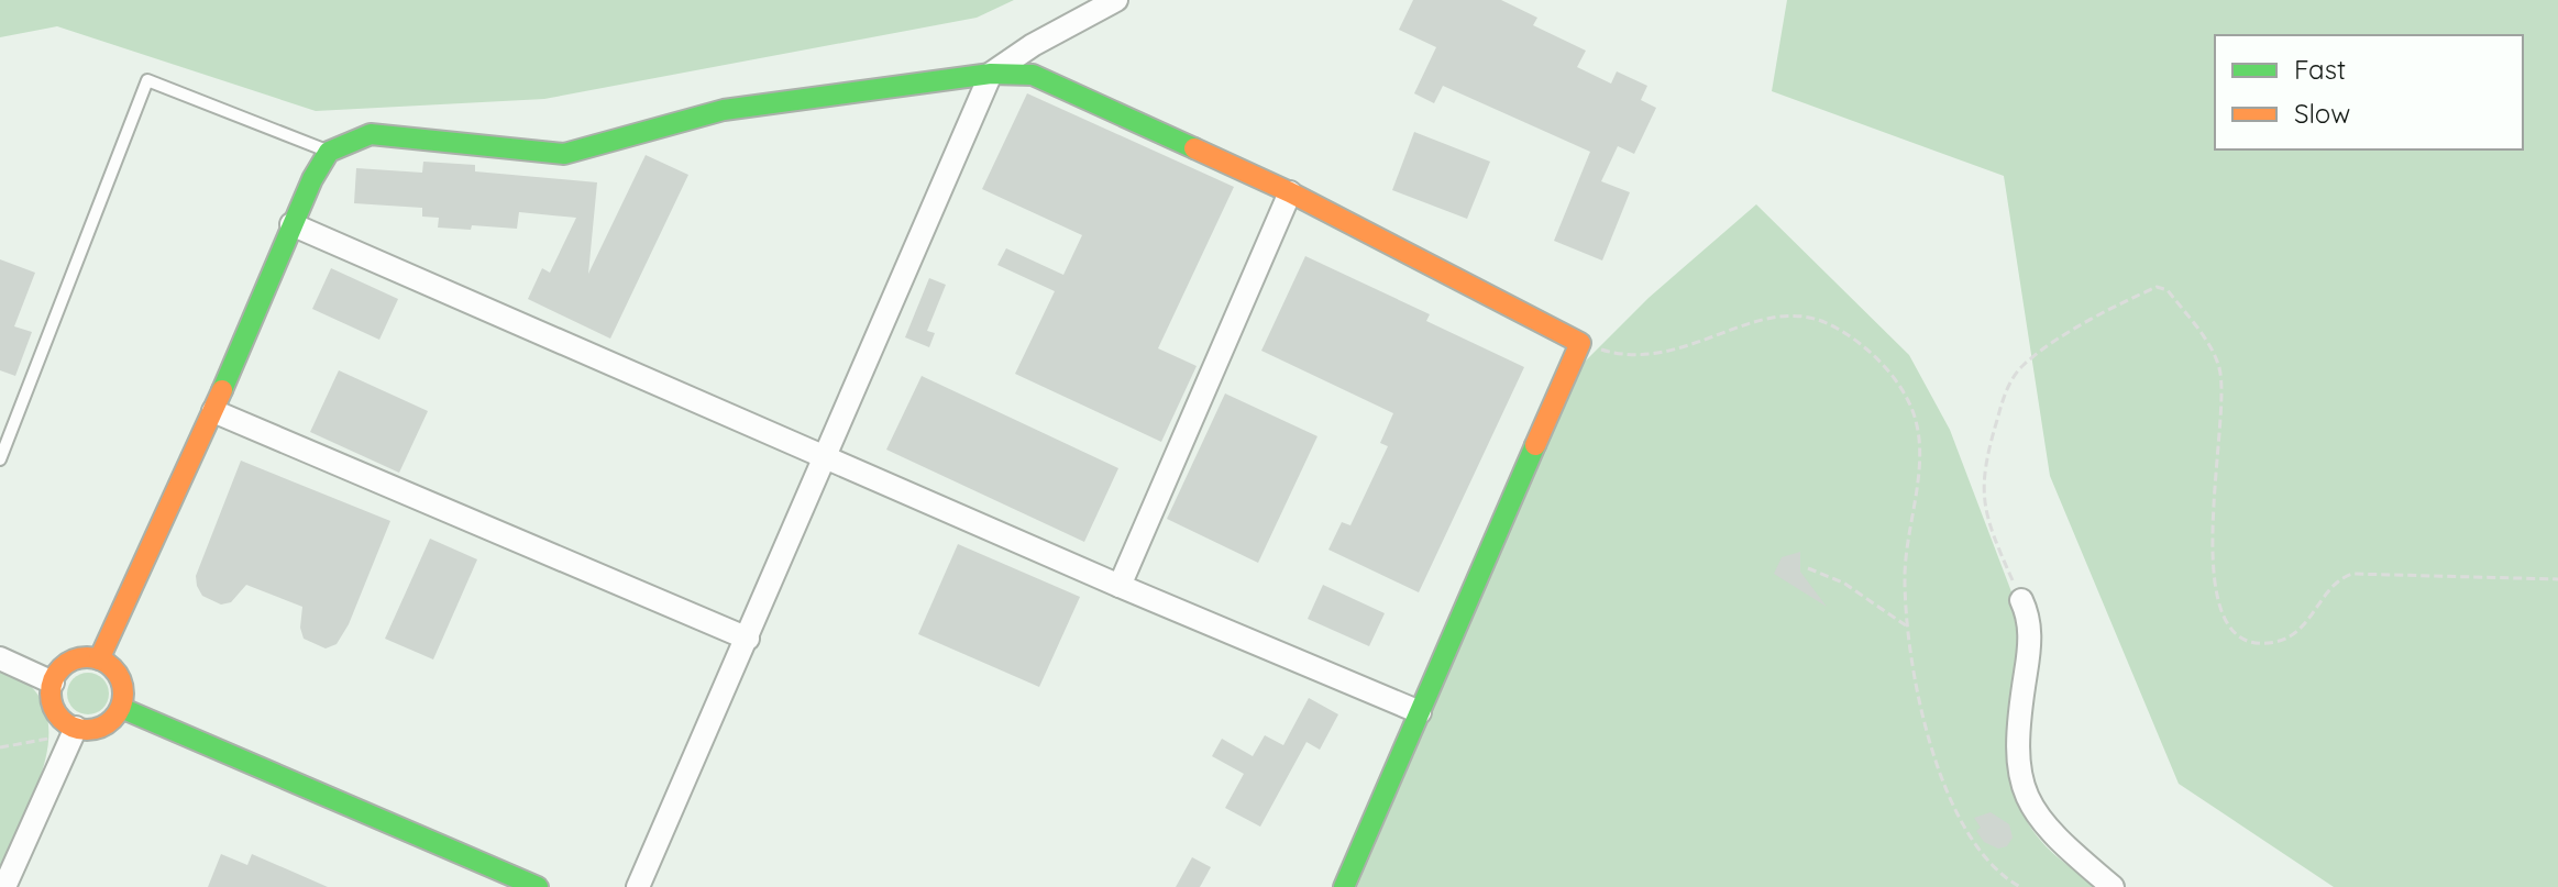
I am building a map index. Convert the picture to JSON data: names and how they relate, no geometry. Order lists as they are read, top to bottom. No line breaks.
{"legend":["Fast","Slow"]}
